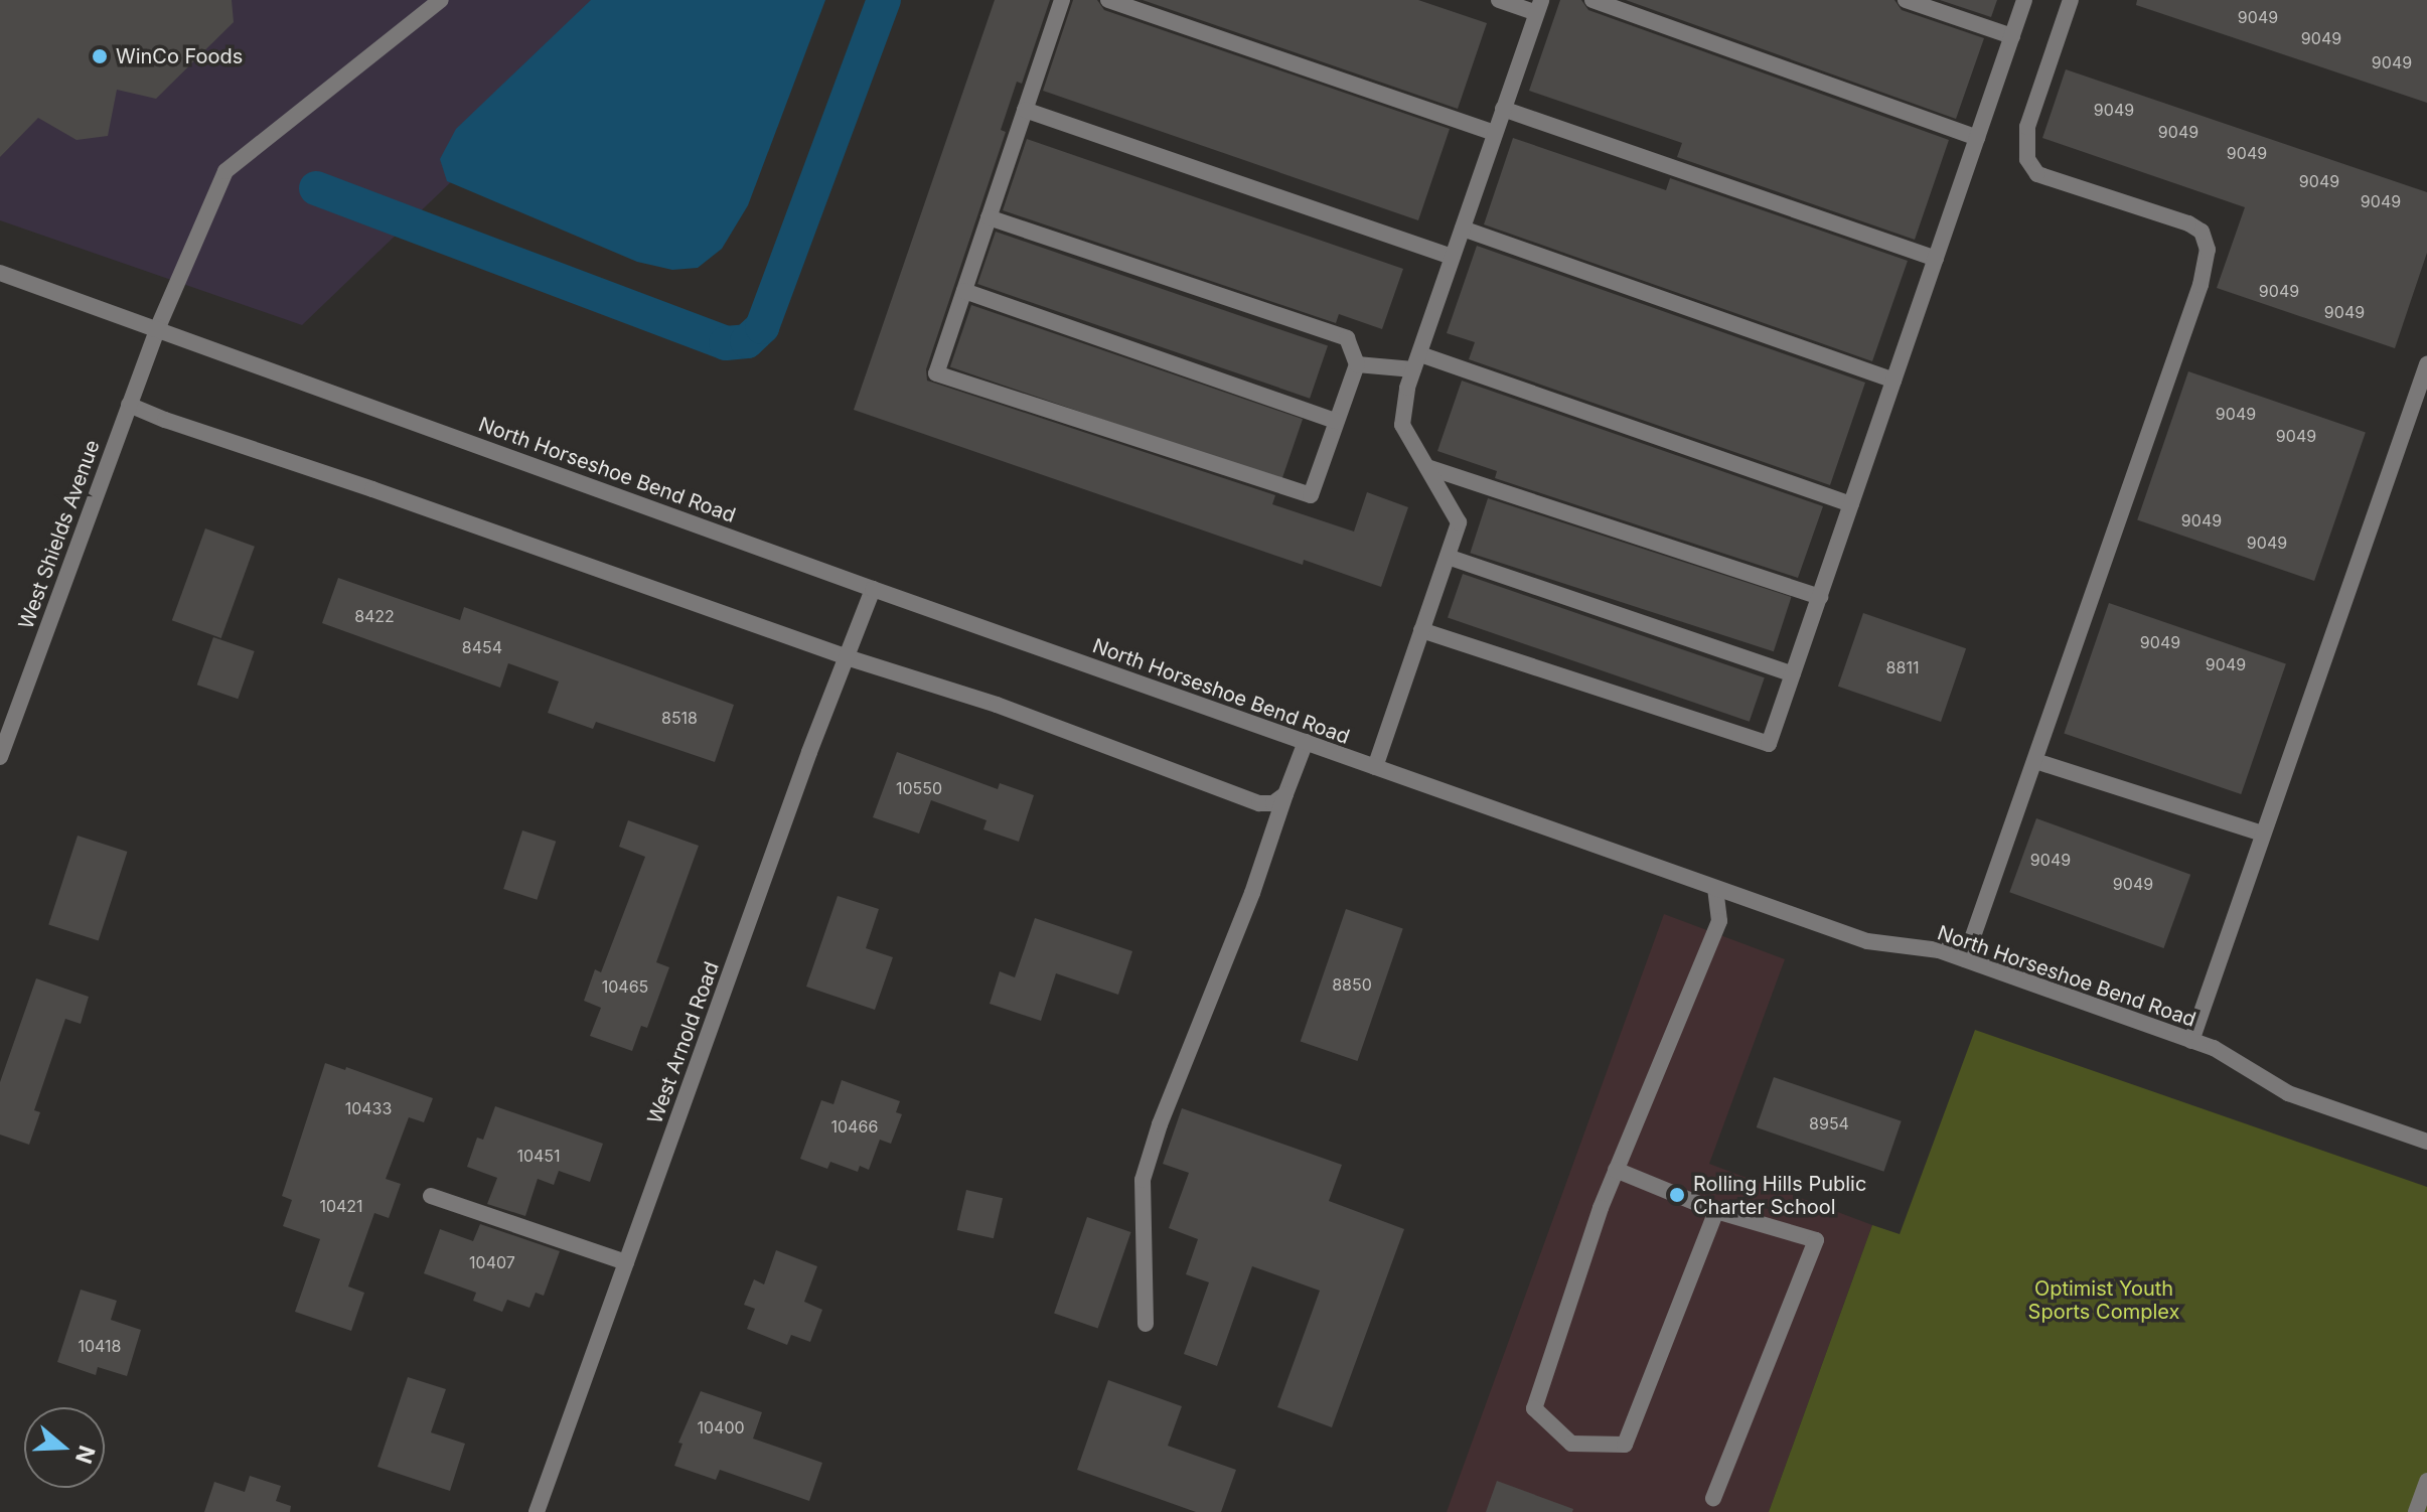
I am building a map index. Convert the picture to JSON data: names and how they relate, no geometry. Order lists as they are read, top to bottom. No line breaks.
{"streets":{"street":["North Horseshoe Bend Road","West Shields Avenue","West Arnold Road"]},"crossings":[["North Horseshoe Bend Road","West Shields Avenue"],["North Horseshoe Bend Road","West Arnold Road"]],"parks":["Optimist Youth Sports Complex"],"places":["WinCo Foods","Rolling Hills Public Charter School"],"house_numbers":["9049","9049","9049","9049","9049","9049","9049","9049","9049","9049","9049","9049","9049","9049","8422","9049","8454","9049","8811","8518","10550","9049","9049","8850","10465","10433","8954","10466","10451","10421","10407","10418","10400"],"north":"right"}
